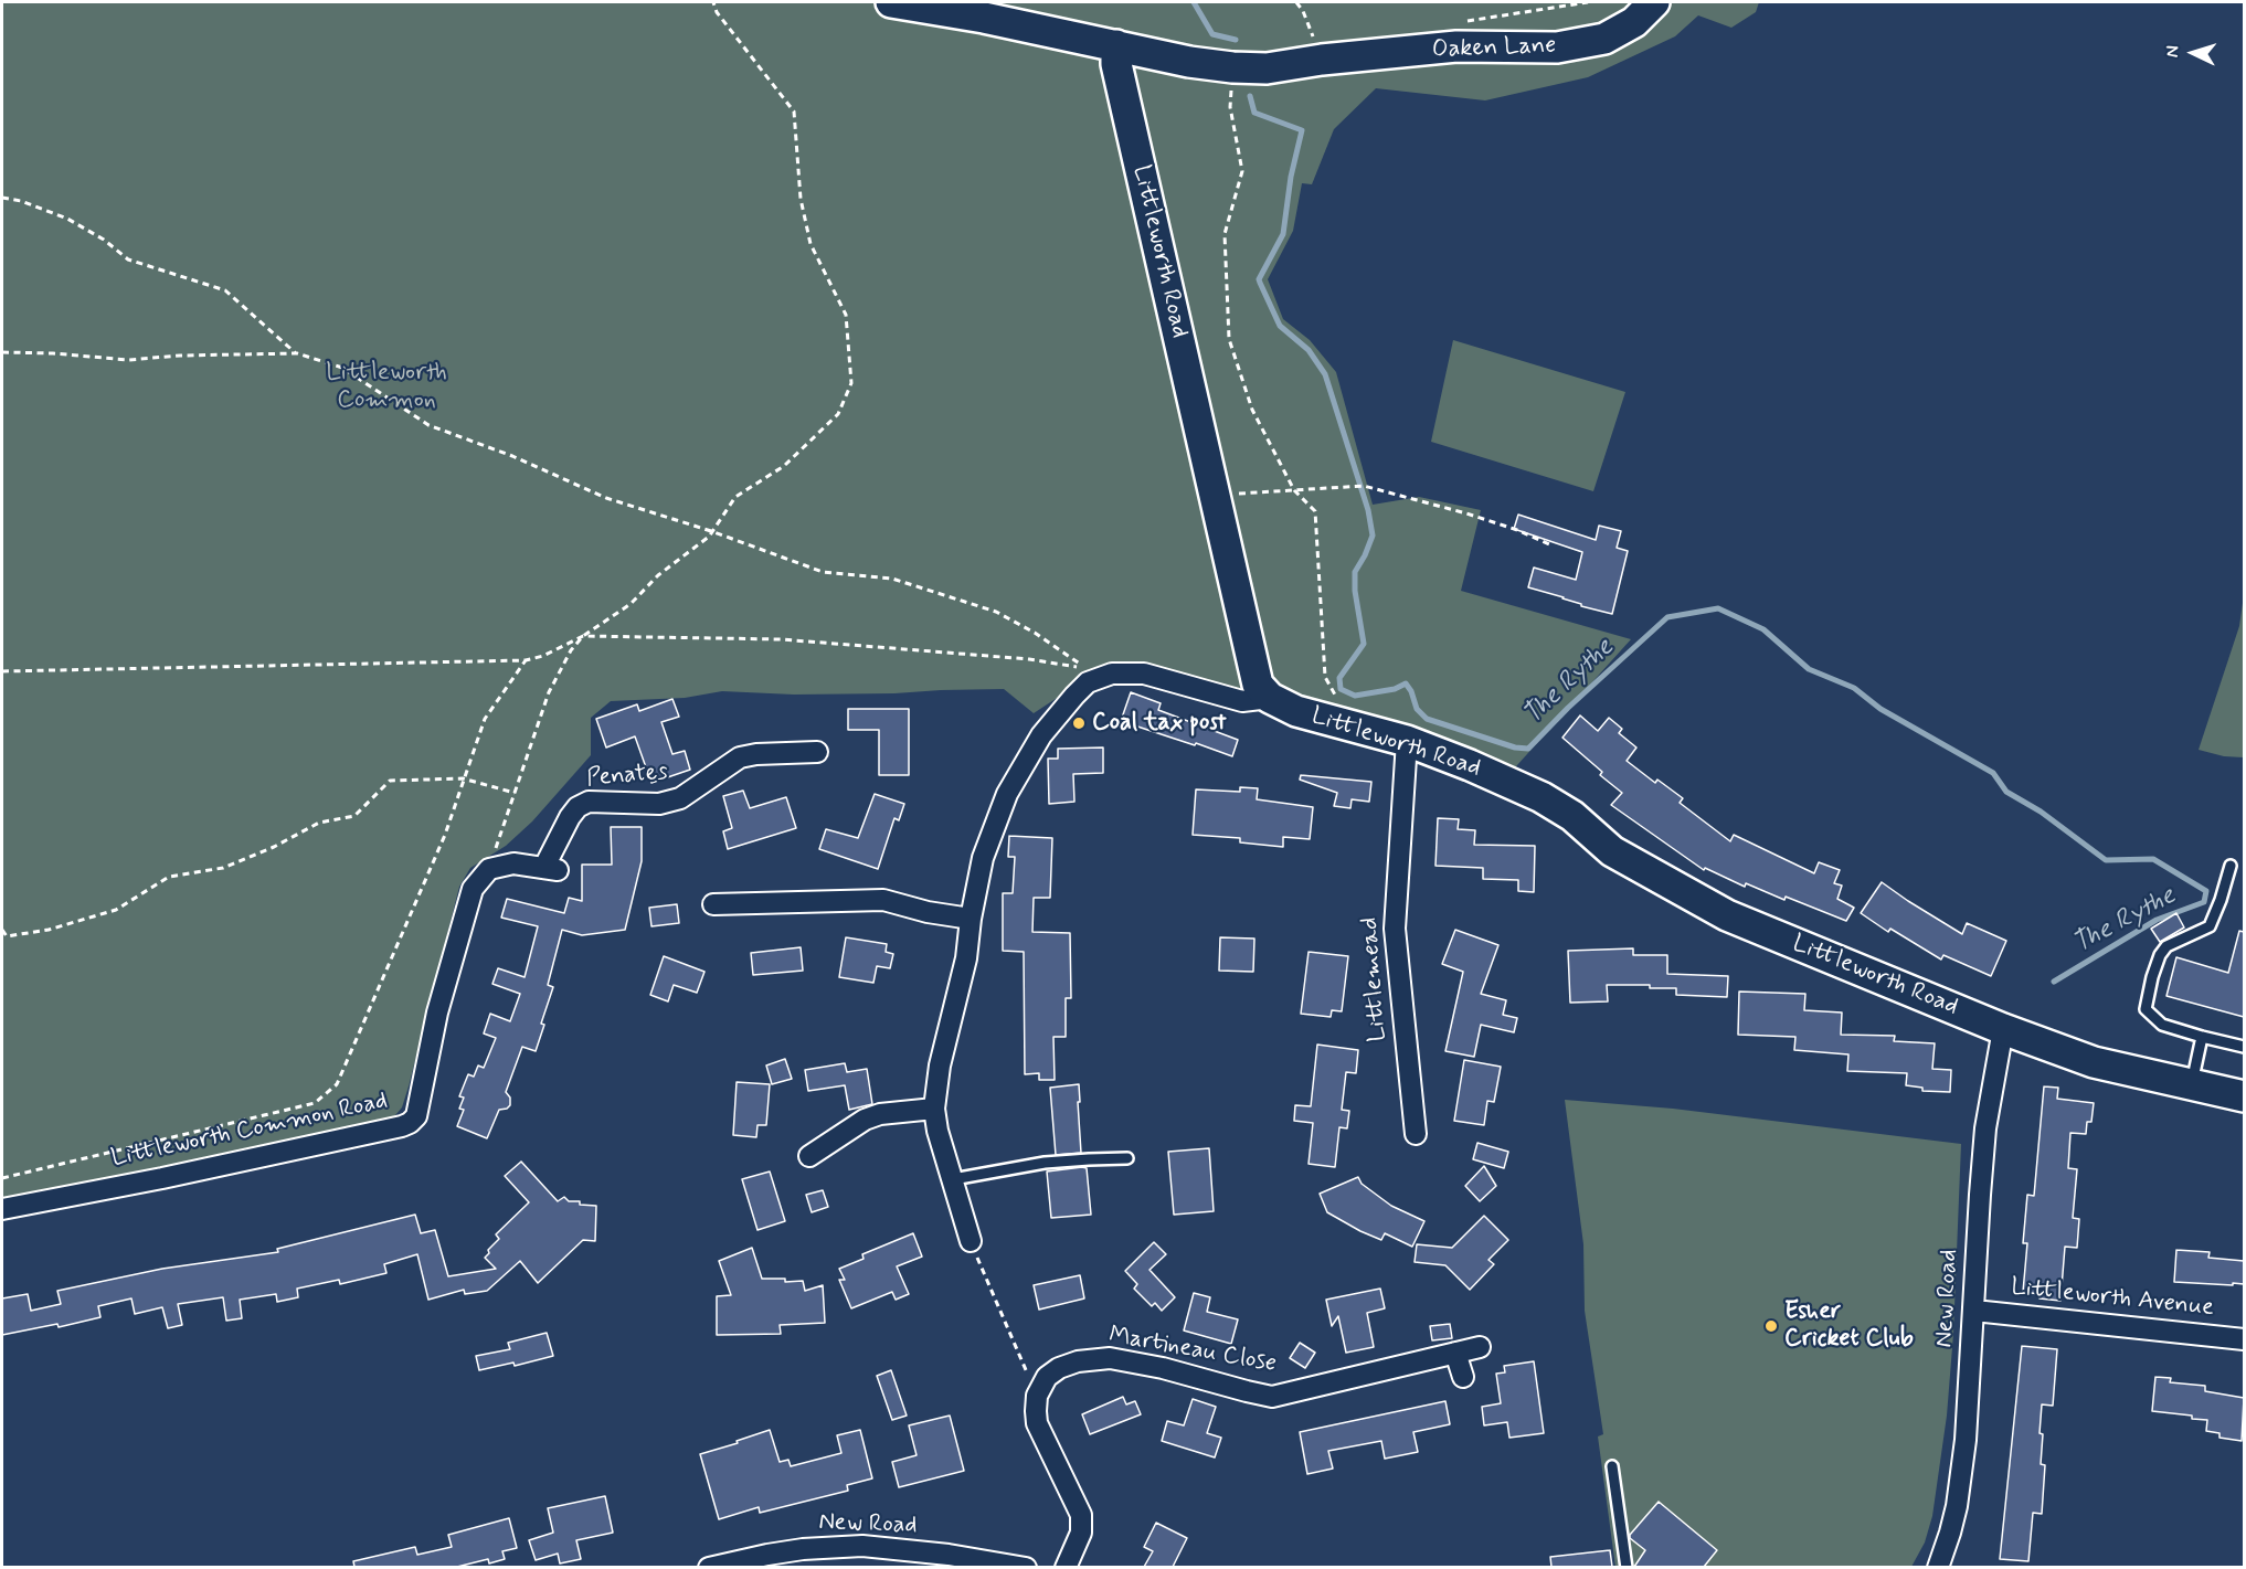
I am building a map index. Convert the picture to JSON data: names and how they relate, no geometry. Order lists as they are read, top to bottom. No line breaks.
{"streets":{"street":["Oaken Lane","Littleworth Road","Penates","Littlemead","Littleworth Common Road","New Road","Littleworth Avenue","Martineau Close"]},"crossings":[["Littleworth Road","Littlemead"],["Littleworth Road","New Road"],["Penates","Littleworth Common Road"],["New Road","Littleworth Avenue"]],"water":["The Rythe"],"parks":["Littleworth Common"],"places":["Coal tax post","Esher Cricket Club"],"north":"left"}
